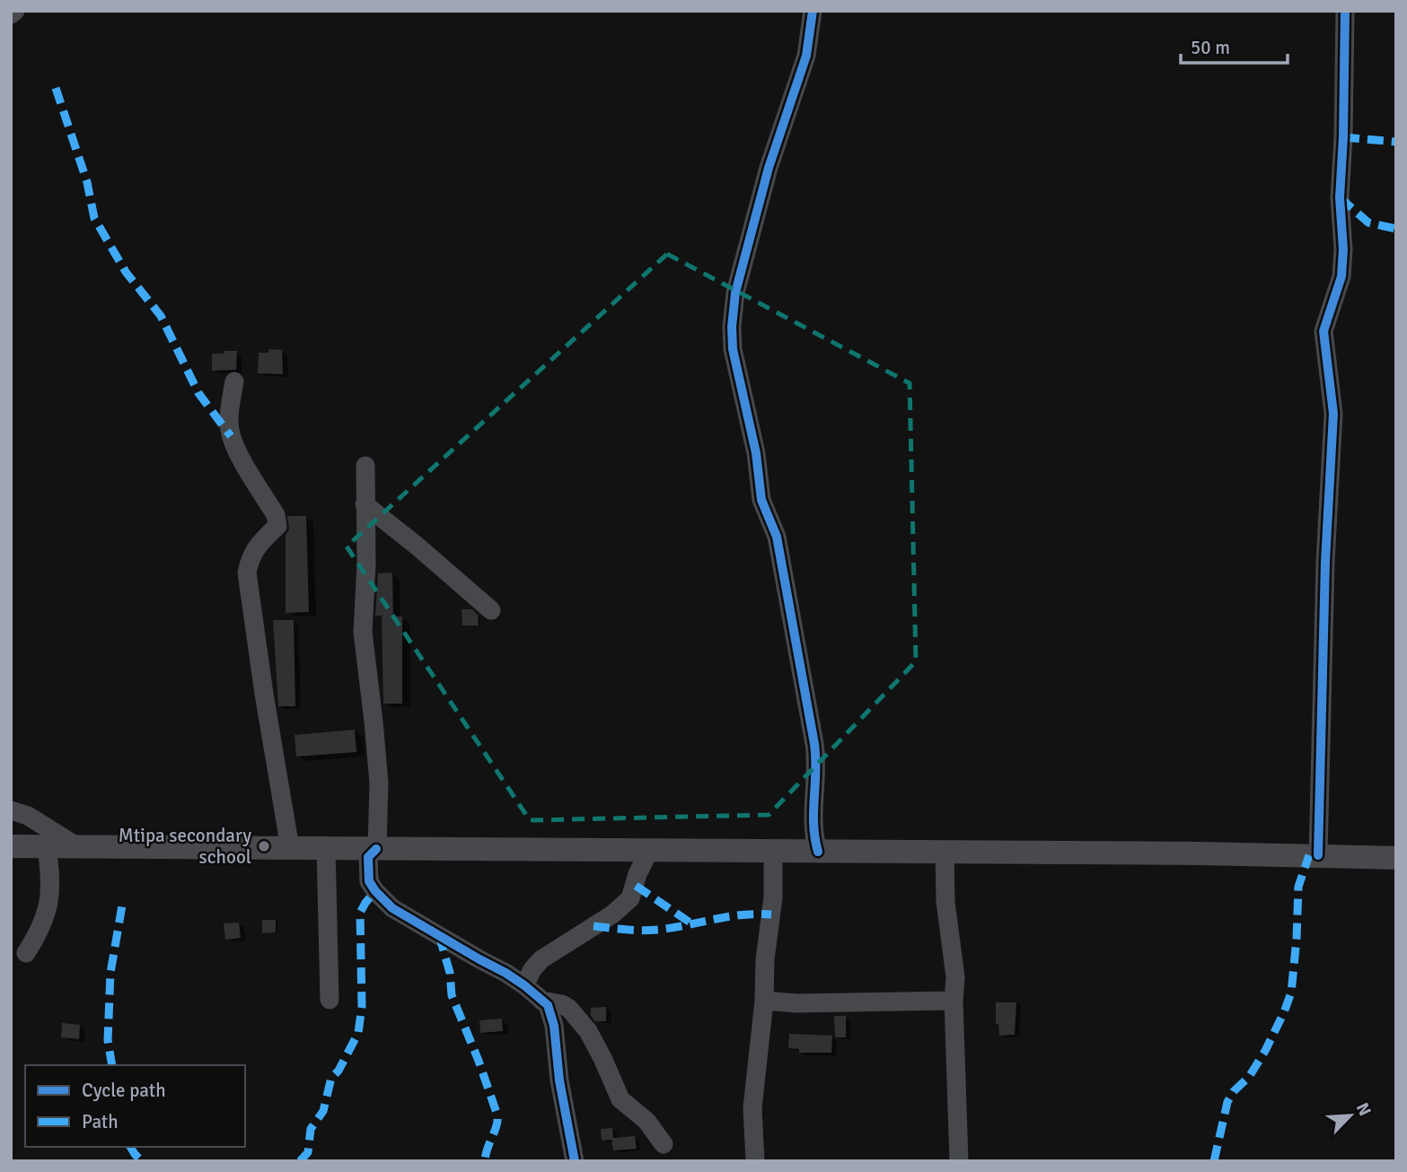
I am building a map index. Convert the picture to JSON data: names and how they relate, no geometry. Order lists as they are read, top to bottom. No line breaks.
{"places":["Mtipa secondary school"],"legend":["Cycle path","Path"],"scale_bar":"50 m","north":"top right"}
